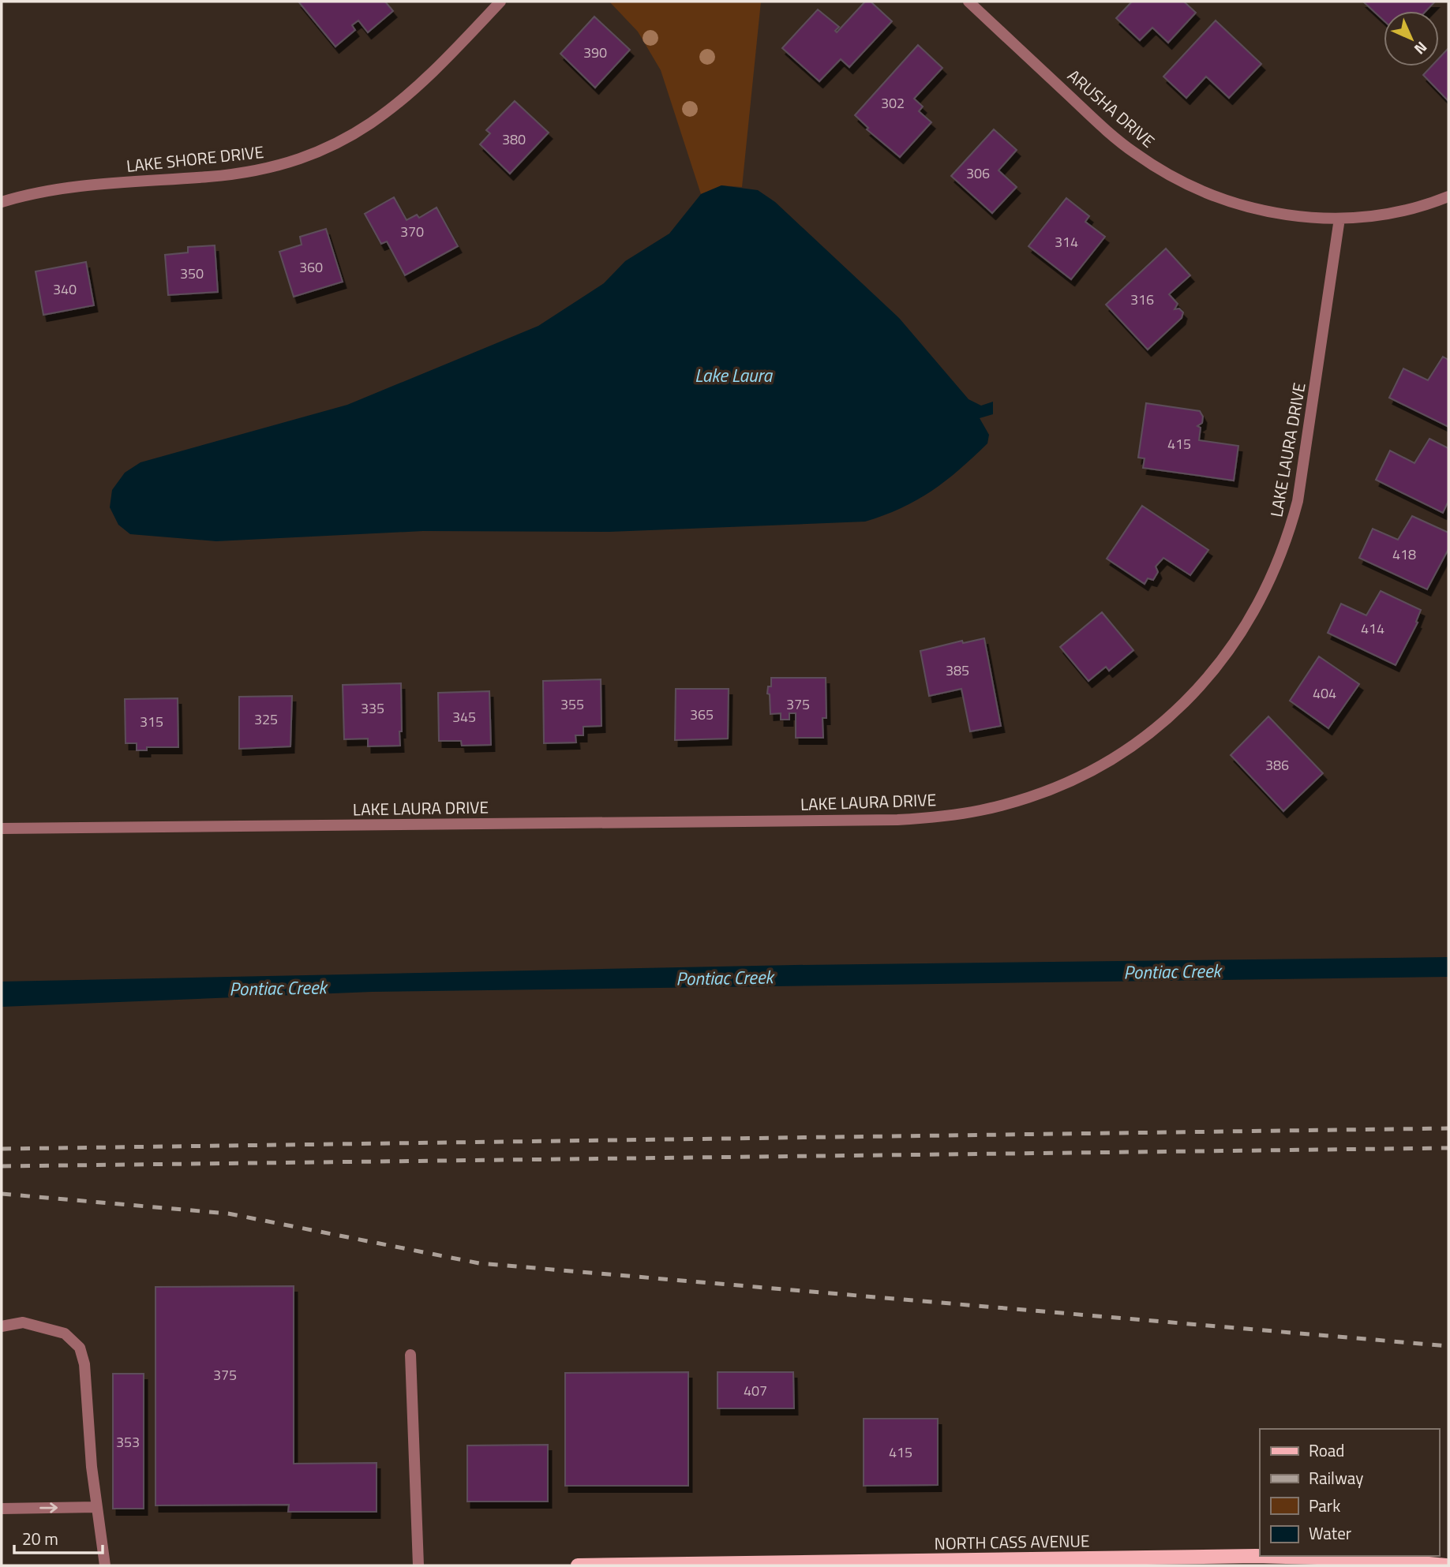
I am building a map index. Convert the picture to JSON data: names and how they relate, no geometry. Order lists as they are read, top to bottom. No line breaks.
{"streets":{"main road":["NORTH CASS AVENUE"],"street":["ARUSHA DRIVE","LAKE SHORE DRIVE","LAKE LAURA DRIVE"]},"crossings":[["ARUSHA DRIVE","LAKE LAURA DRIVE"]],"water":["Lake Laura","Pontiac Creek"],"house_numbers":["390","302","380","306","370","314","360","350","340","316","415","418","414","385","404","355","375","335","365","345","325","315","386","375","407","353","415"],"legend":["Road","Railway","Park","Water"],"scale_bar":"20 m","north":"bottom right"}
